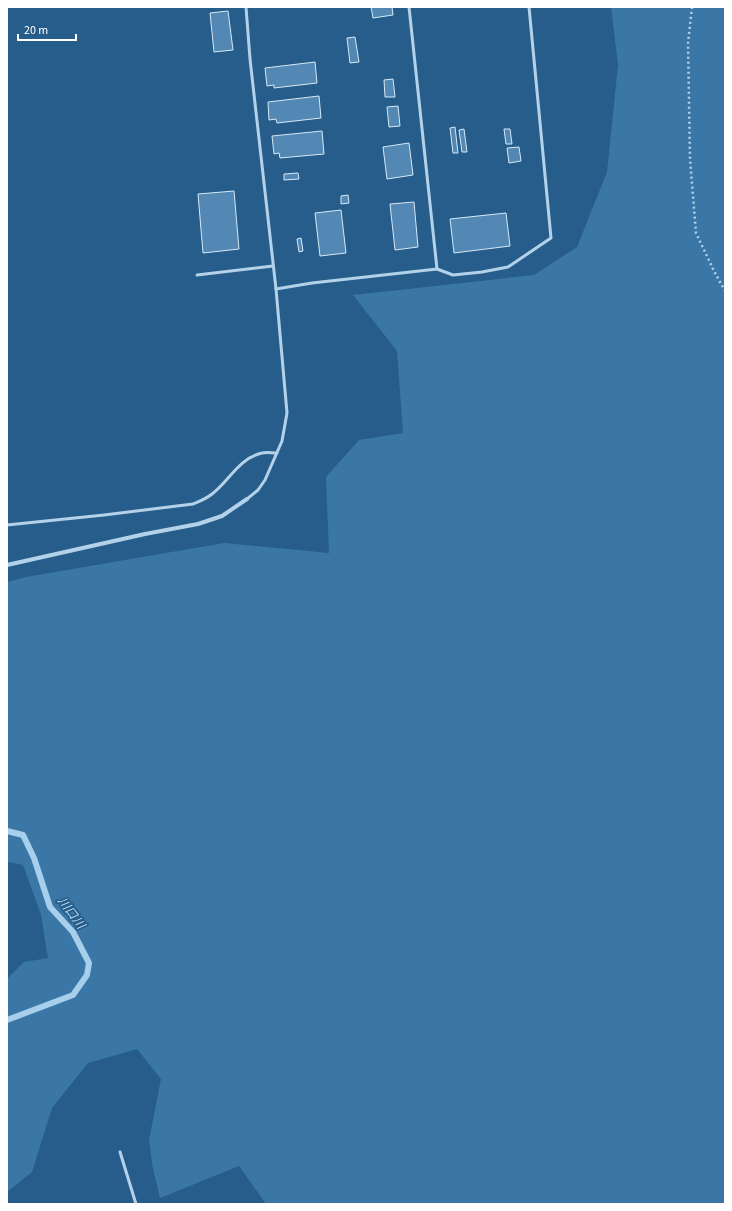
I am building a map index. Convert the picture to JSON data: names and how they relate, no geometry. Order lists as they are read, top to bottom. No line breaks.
{"water":["川口川"],"scale_bar":"20 m"}
